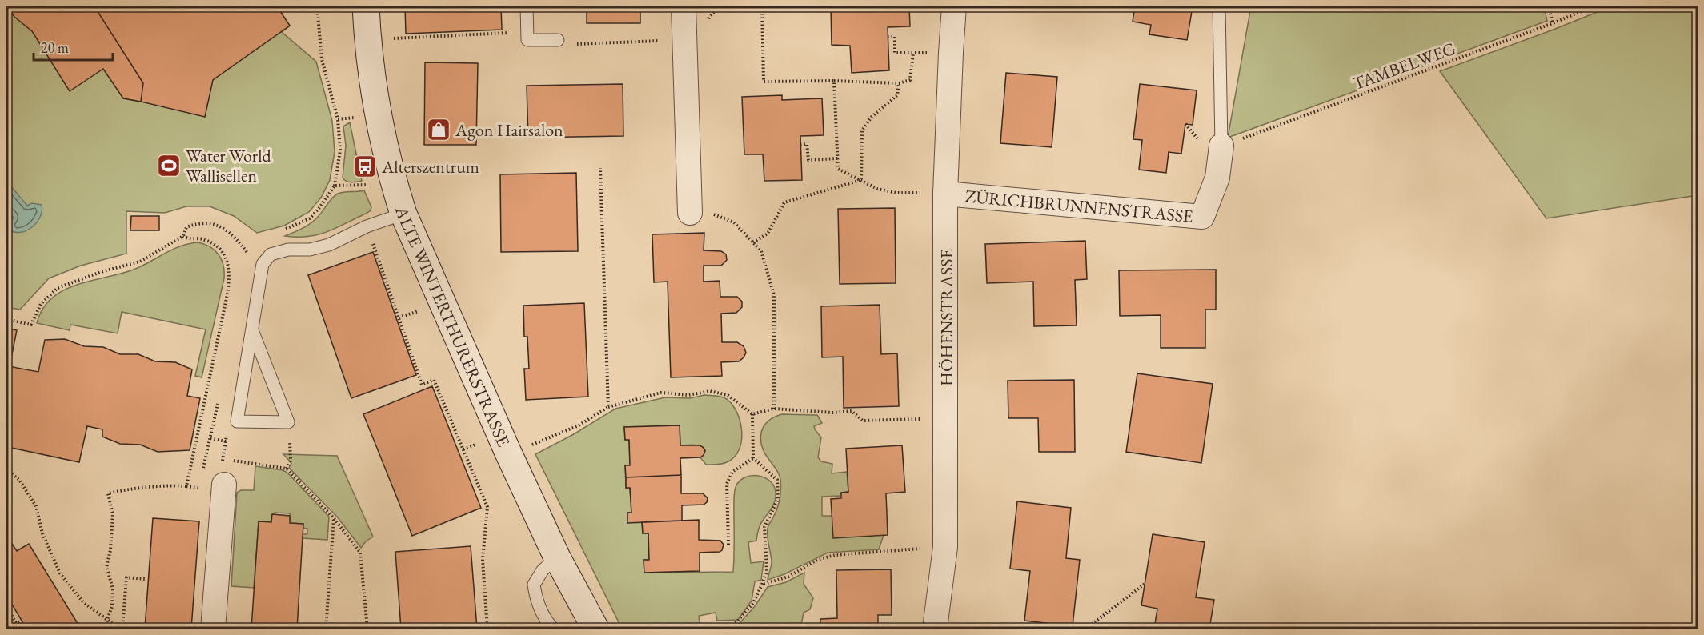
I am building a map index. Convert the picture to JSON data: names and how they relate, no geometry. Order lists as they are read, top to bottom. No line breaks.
{"streets":{"main road":["ALTE WINTERTHURERSTRASSE"],"street":["ZÜRICHBRUNNENSTRASSE","HÖHENSTRASSE"],"path":["TAMBELWEG"]},"crossings":[["TAMBELWEG","ZÜRICHBRUNNENSTRASSE"],["ZÜRICHBRUNNENSTRASSE","HÖHENSTRASSE"]],"places":{"shop":["Agon Hairsalon"],"sports":["Water World Wallisellen"],"bus stop":["Alterszentrum"]},"scale_bar":"20 m"}
